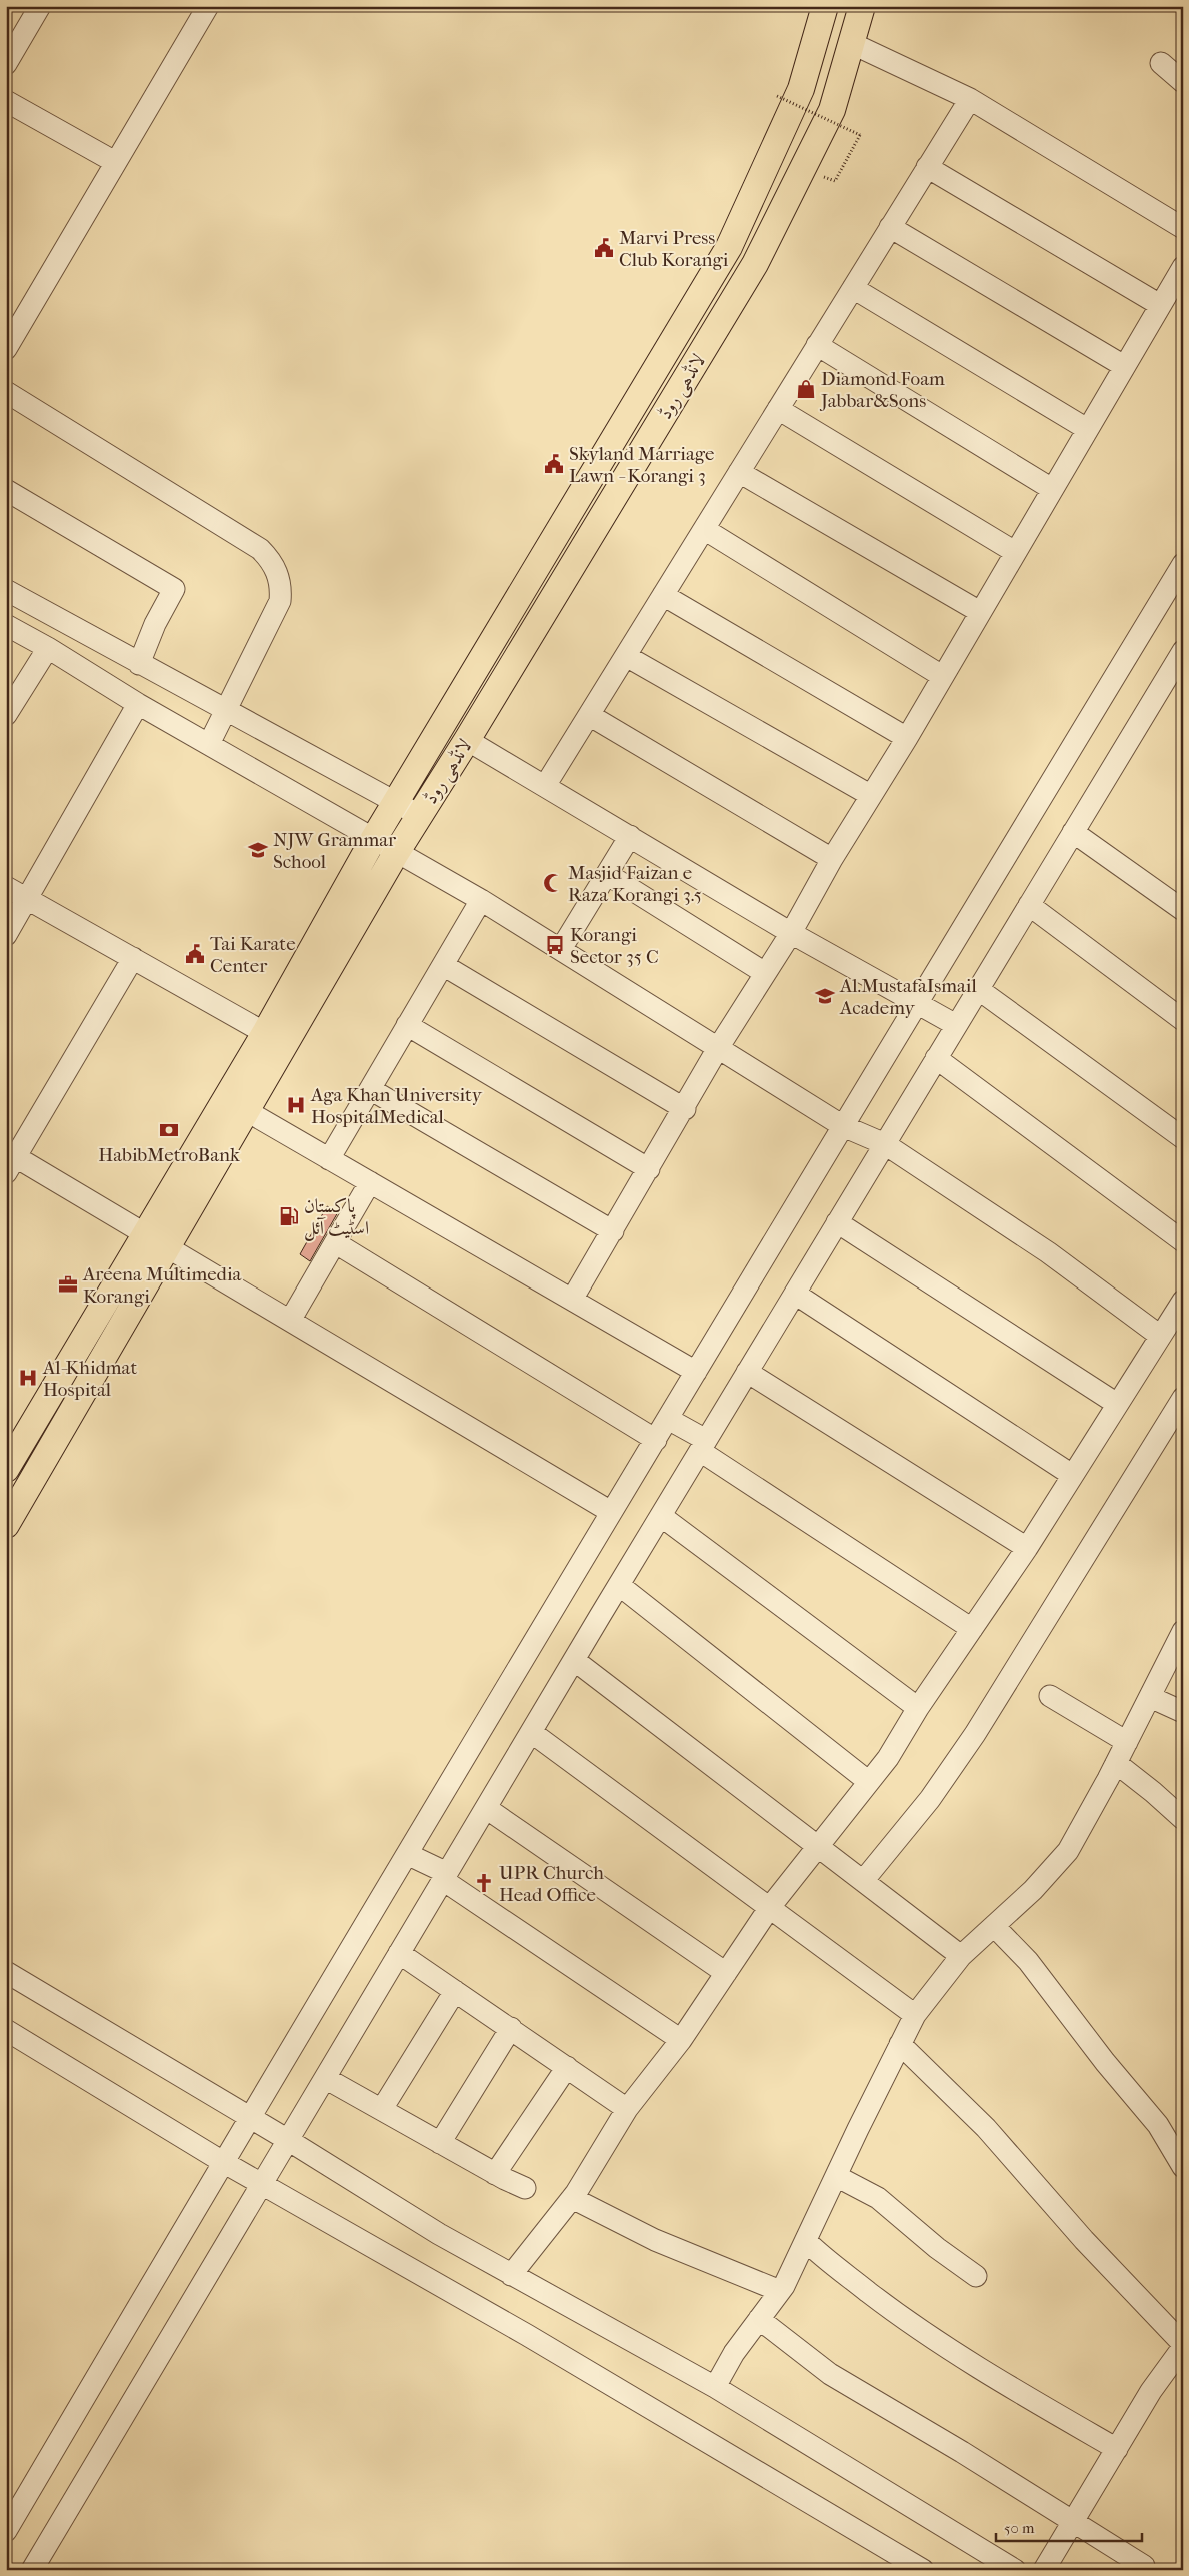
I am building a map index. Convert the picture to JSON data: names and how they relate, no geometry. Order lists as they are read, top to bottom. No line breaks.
{"streets":{"main road":["لانڈھی روڈ"]},"places":{"public building":["Marvi Press Club Korangi","Skyland Marriage Lawn - Korangi 3","Tai Karate Center"],"shop":["Diamond Foam Jabbar&Sons"],"school or university":["NJW Grammar School","Al.MustafaIsmail Academy"],"mosque":["Masjid Faizan e Raza Korangi 3.5"],"bus stop":["Korangi Sector 35 C"],"hospital":["Aga Khan University HospitalMedical","Al-Khidmat Hospital"],"bank":["HabibMetroBank"],"fuel station":["پاکستان اسٹیٹ آئل"],"office":["Areena Multimedia Korangi"],"church":["UPR Church Head Office"]},"scale_bar":"50 m"}
